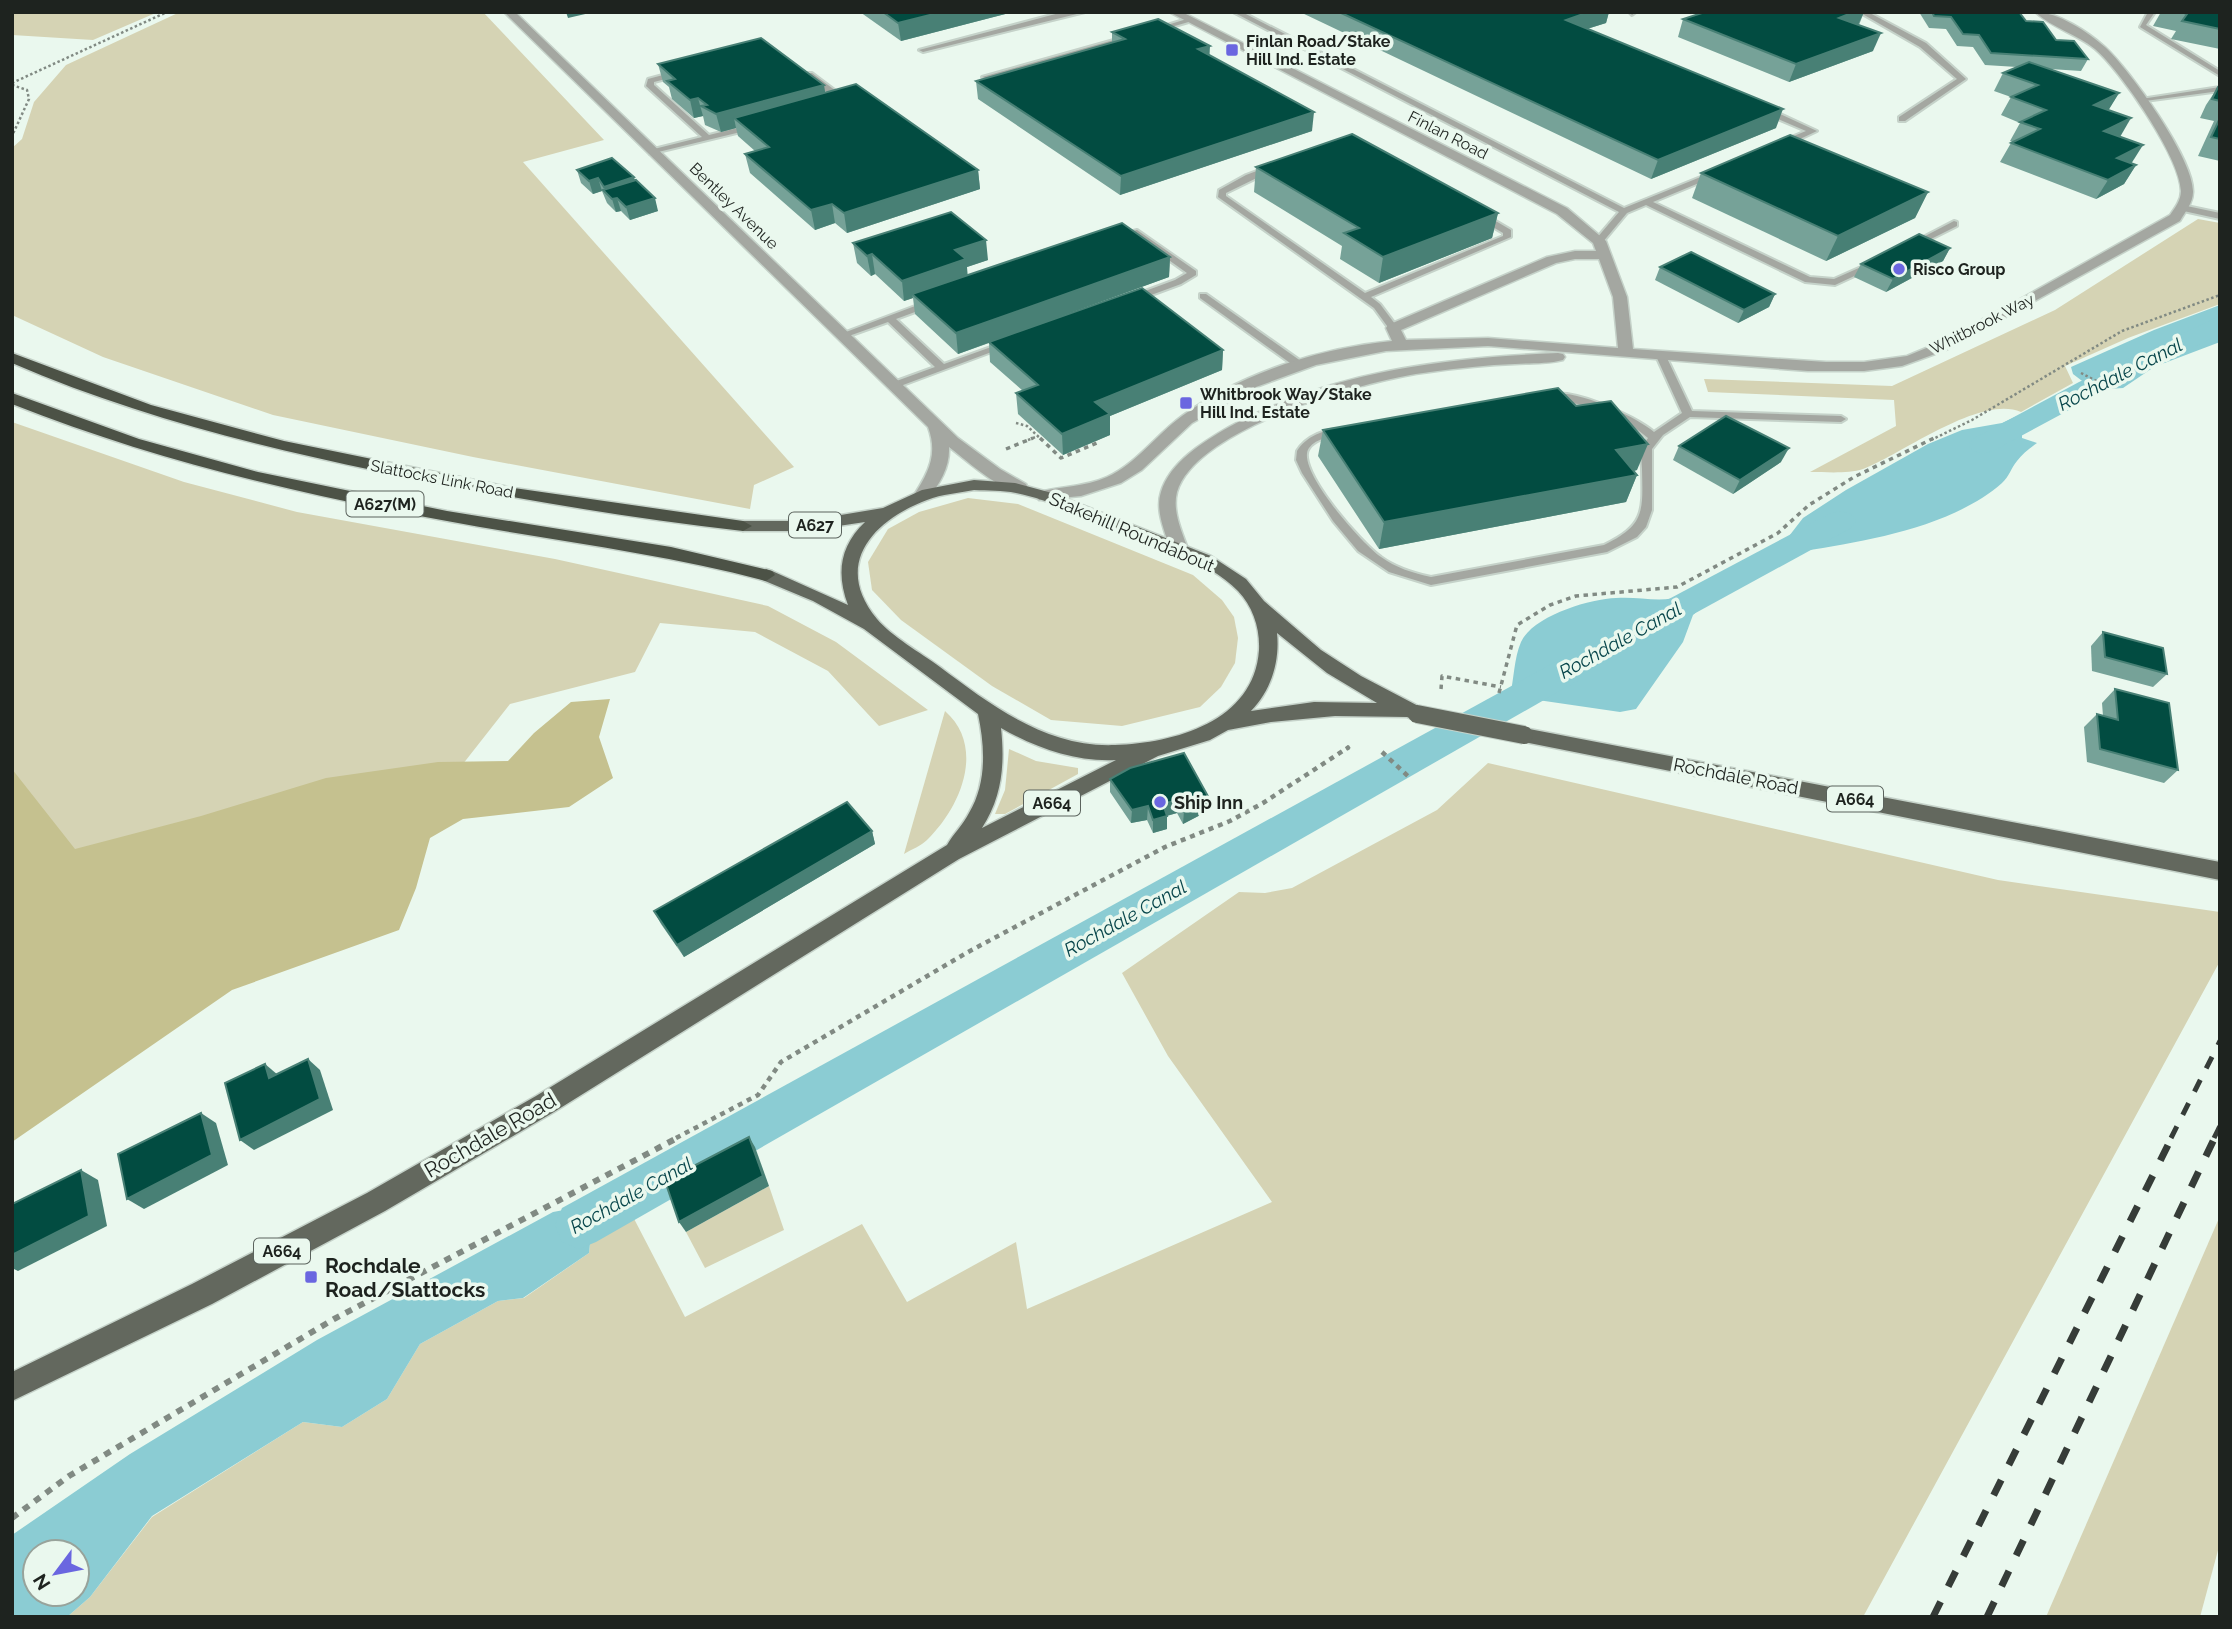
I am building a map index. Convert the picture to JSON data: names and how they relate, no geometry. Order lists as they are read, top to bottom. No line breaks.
{"streets":{"highway":["Slattocks Link Road","A627(M)"],"main road":["A627","Stakehill Roundabout","Rochdale Road","A664"],"street":["Finlan Road","Bentley Avenue","Whitbrook Way"]},"crossings":[["Bentley Avenue","Stakehill Roundabout"],["Whitbrook Way","Stakehill Roundabout"],["Slattocks Link Road","Stakehill Roundabout"],["Stakehill Roundabout","Rochdale Road"]],"water":["Rochdale Canal"],"places":{"transit":["Finlan Road/Stake Hill Ind. Estate","Whitbrook Way/Stake Hill Ind. Estate","Rochdale Road/Slattocks"],"other":["Risco Group","Ship Inn"]},"north":"bottom left"}
